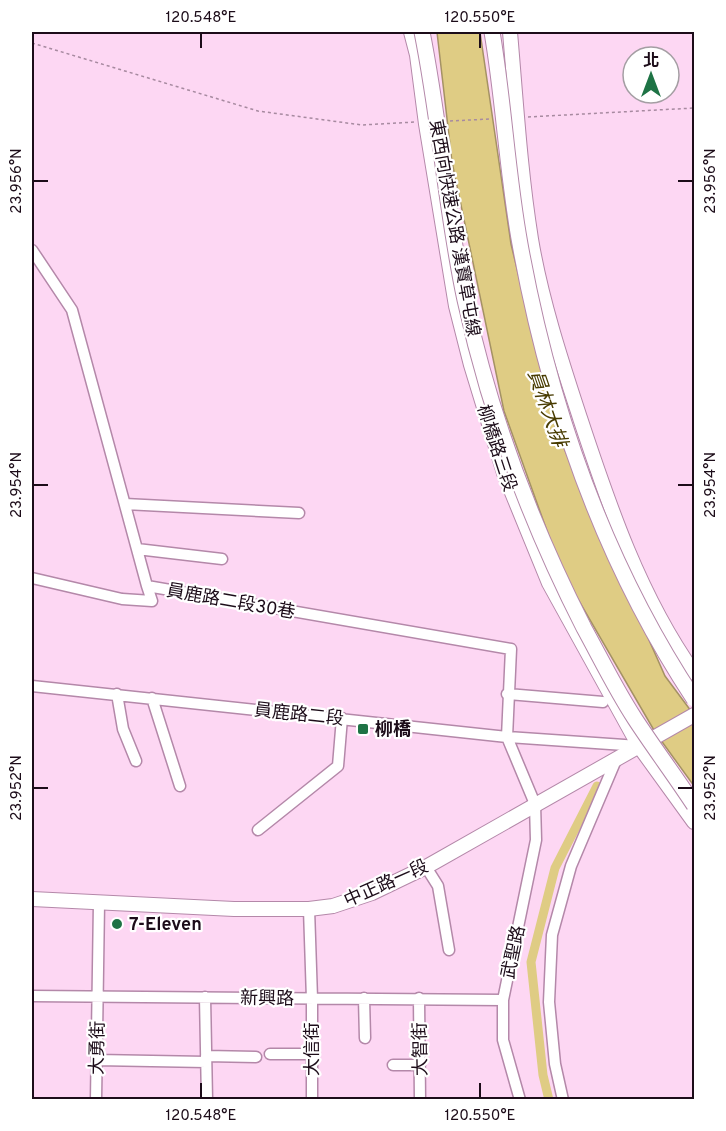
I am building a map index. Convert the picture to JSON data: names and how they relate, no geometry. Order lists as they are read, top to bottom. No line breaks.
{"streets":{"highway":["東西向快速公路 漢寶草屯線"],"main road":["柳橋路三段","中正路一段"],"street":["員鹿路二段30巷","員鹿路二段","武聖路","新興路","大勇街","大信街","大智街"]},"crossings":[["柳橋路三段","員鹿路二段"],["柳橋路三段","中正路一段"],["員鹿路二段30巷","員鹿路二段"],["員鹿路二段30巷","中正路一段"],["員鹿路二段30巷","武聖路"],["員鹿路二段","中正路一段"],["中正路一段","武聖路"],["中正路一段","大勇街"],["中正路一段","大信街"],["武聖路","新興路"],["新興路","大勇街"],["新興路","大信街"],["新興路","大智街"]],"water":["員林大排"],"places":{"transit":["柳橋"],"other":["7-Eleven"]},"north":"top","coordinates":["120.548°E","120.550°E","23.956°N","23.954°N","23.952°N"]}
